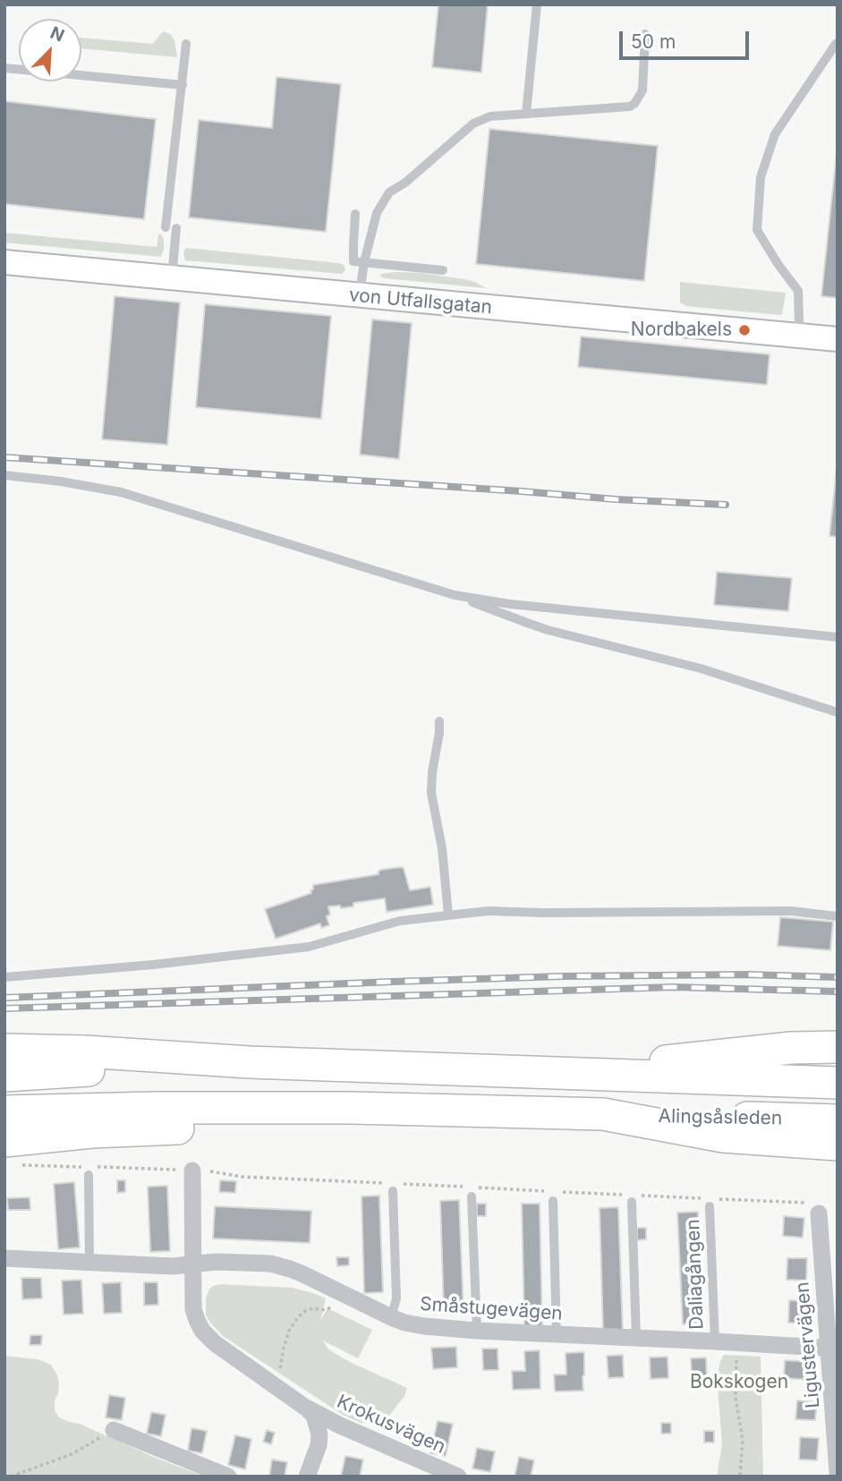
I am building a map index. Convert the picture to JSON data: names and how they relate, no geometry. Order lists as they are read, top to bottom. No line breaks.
{"streets":{"highway":["Alingsåsleden"],"street":["von Utfallsgatan","Småstugevägen","Ligustervägen","Krokusvägen"],"lane":["Daliagången"]},"crossings":[["Daliagången","Småstugevägen"],["Småstugevägen","Ligustervägen"],["Småstugevägen","Krokusvägen"]],"parks":["Bokskogen"],"places":["Nordbakels"],"scale_bar":"50 m","north":"top right"}
